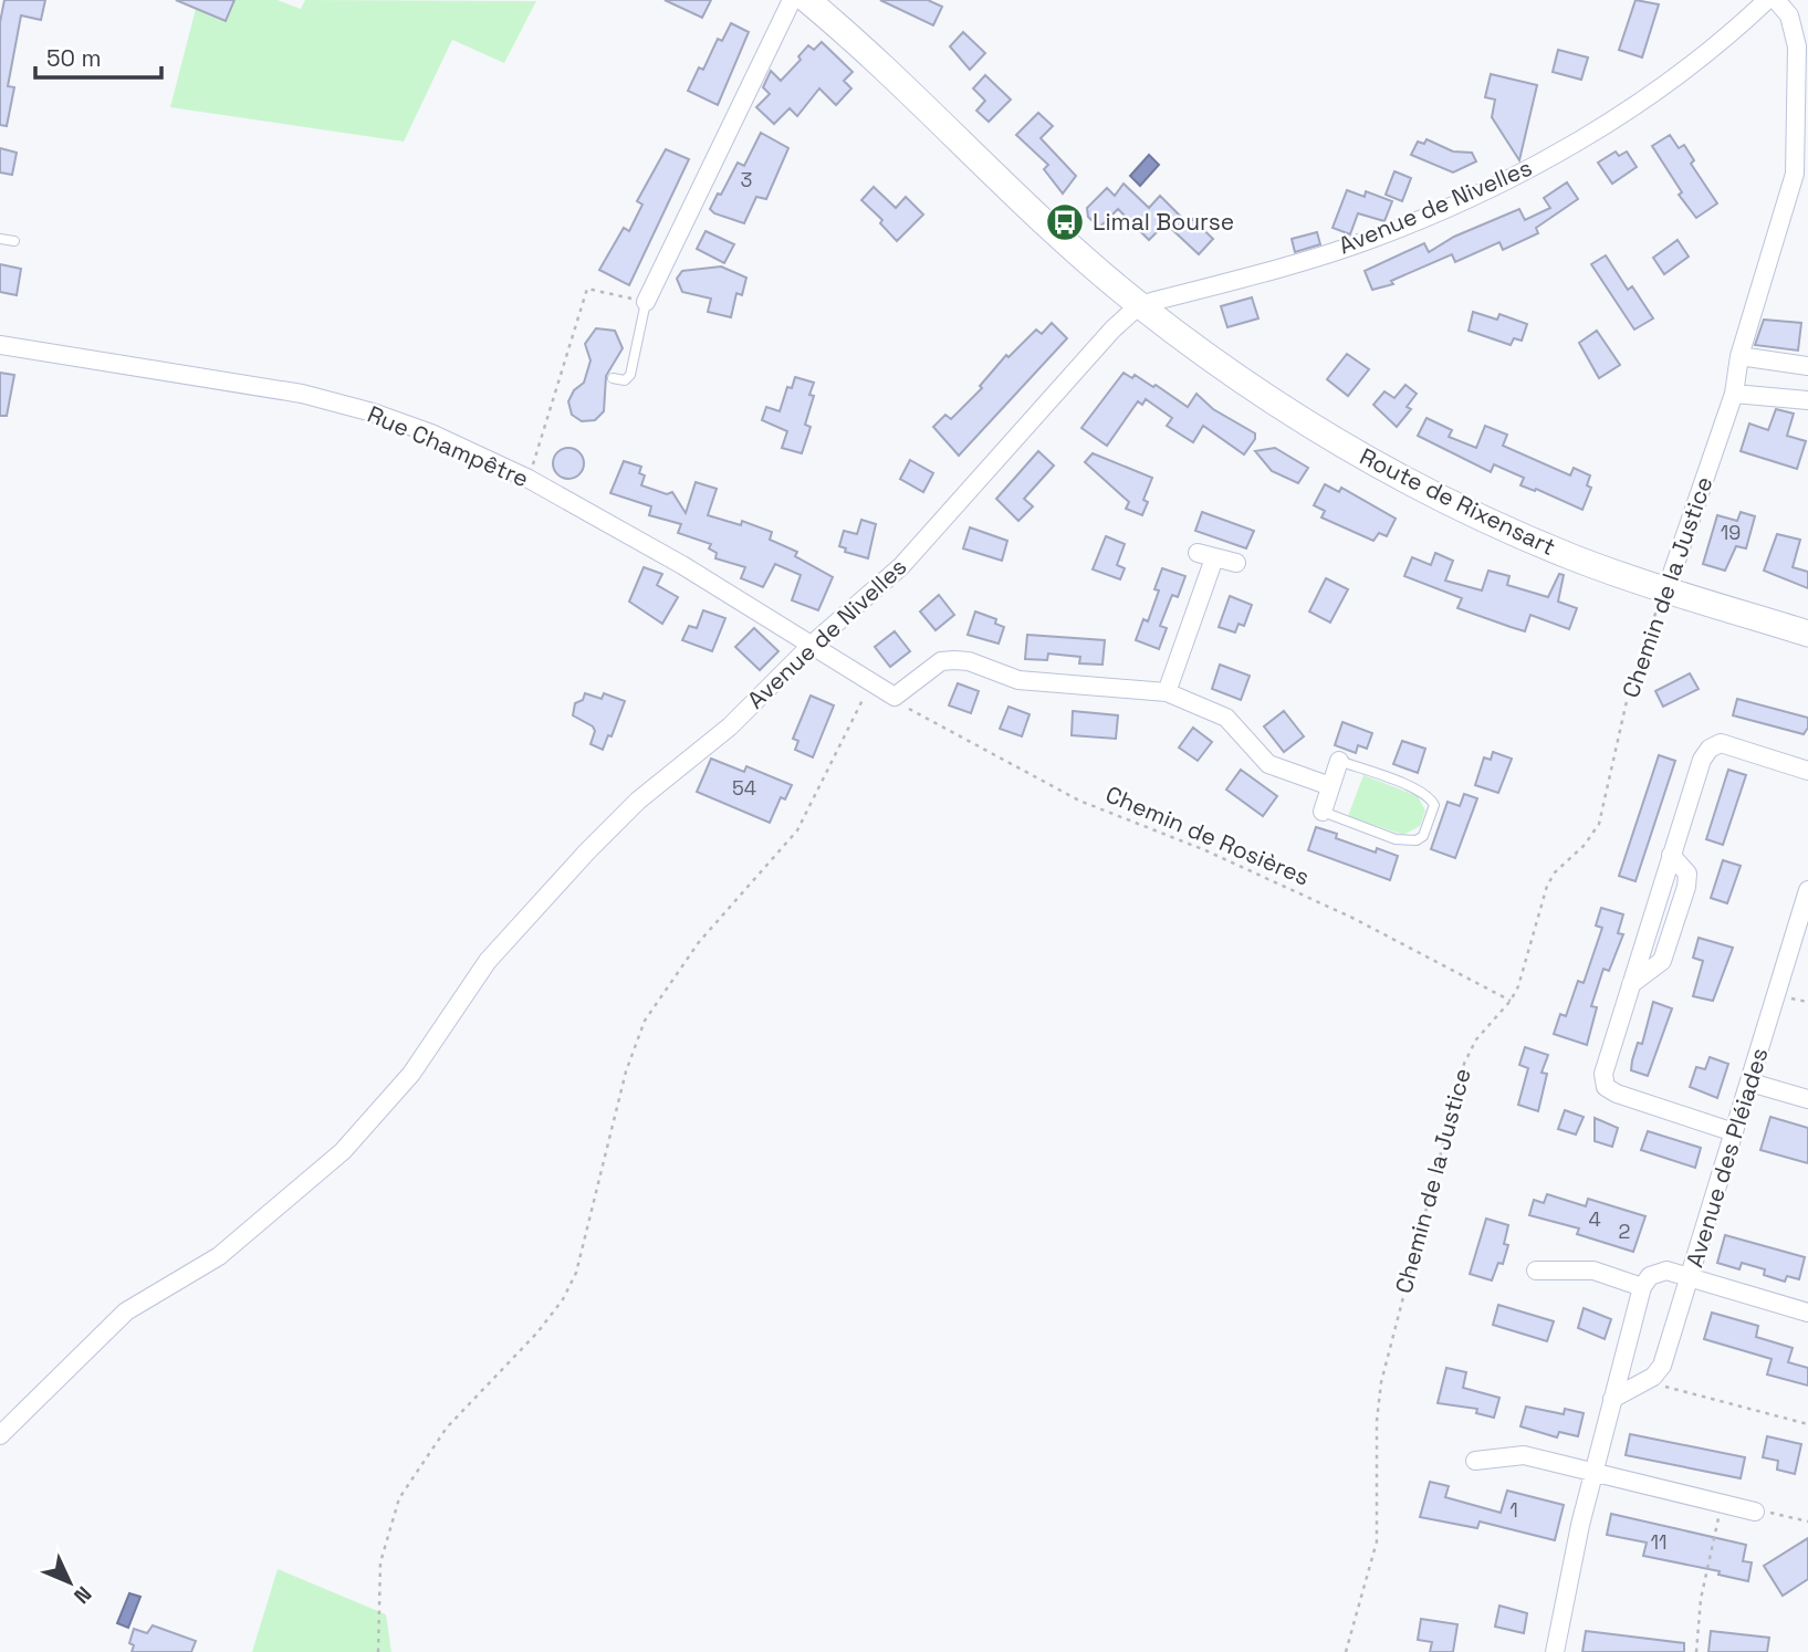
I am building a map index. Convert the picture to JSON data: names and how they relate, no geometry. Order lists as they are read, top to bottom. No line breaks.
{"streets":{"street":["Avenue de Nivelles","Rue Champêtre","Route de Rixensart","Chemin de la Justice","Avenue des Pléiades"],"path":["Chemin de Rosières"]},"crossings":[["Avenue de Nivelles","Rue Champêtre"],["Avenue de Nivelles","Route de Rixensart"],["Rue Champêtre","Chemin de Rosières"],["Route de Rixensart","Chemin de la Justice"],["Chemin de la Justice","Chemin de Rosières"]],"places":{"bus stop":["Limal Bourse"]},"house_numbers":["3","19","54","4","2","1","11"],"scale_bar":"50 m","north":"bottom right"}
